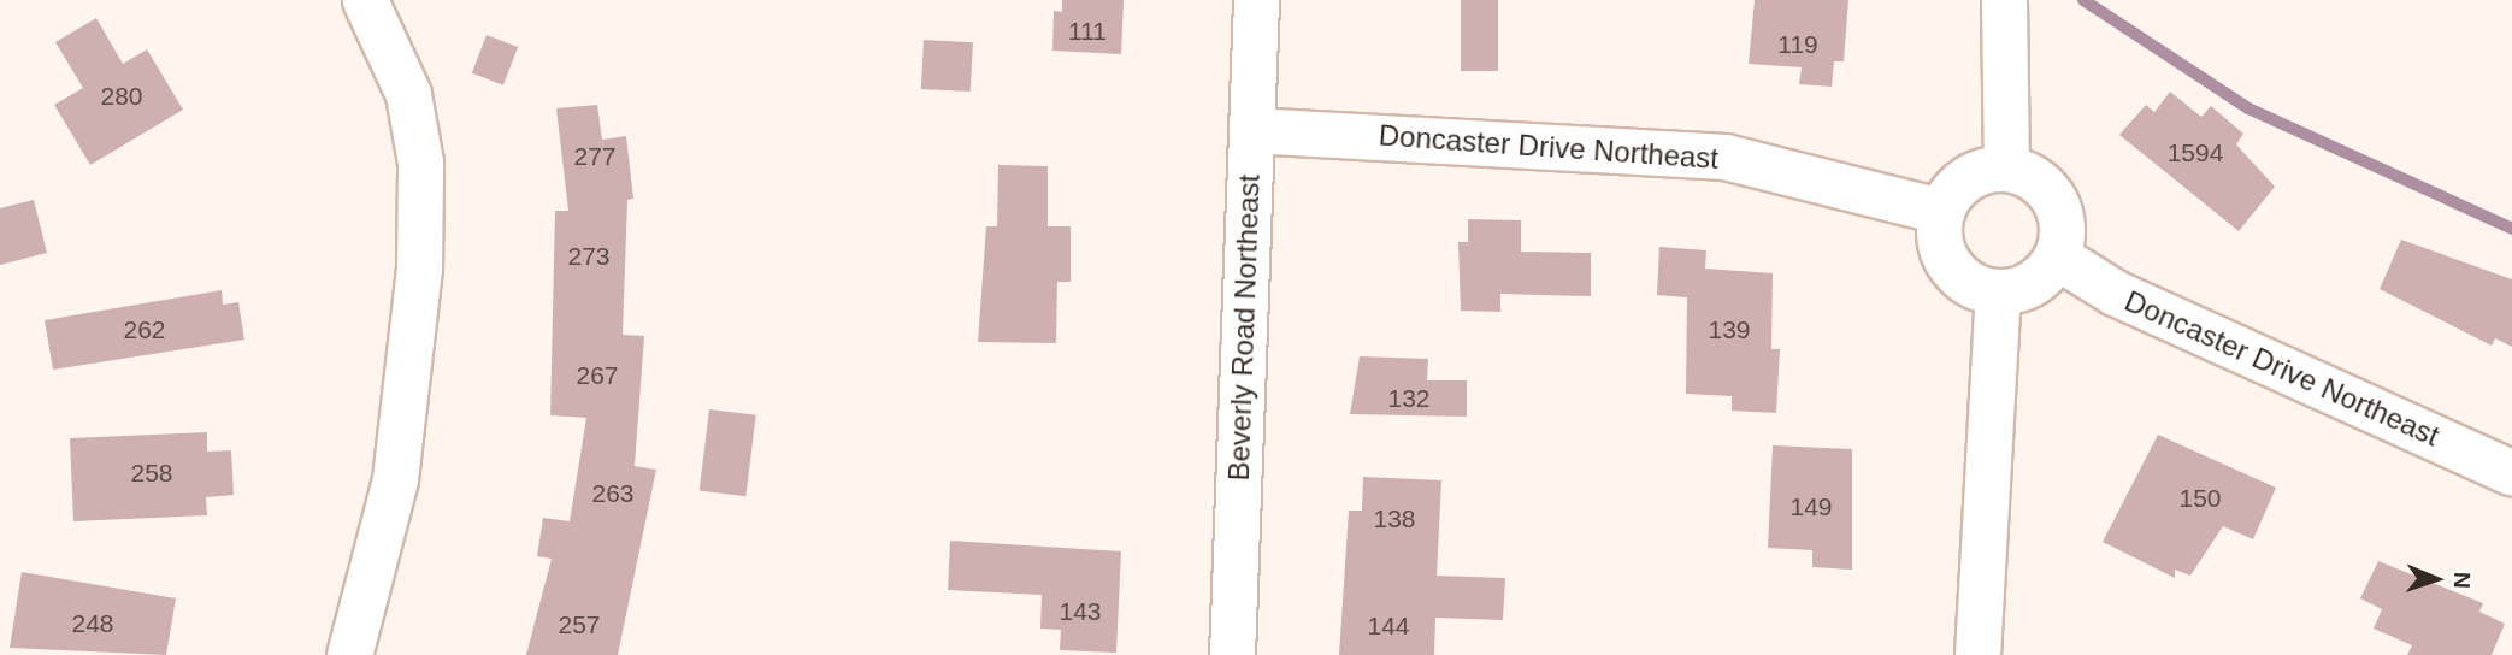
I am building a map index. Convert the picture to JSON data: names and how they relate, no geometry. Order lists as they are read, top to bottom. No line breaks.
{"streets":{"street":["Doncaster Drive Northeast","Beverly Road Northeast"]},"crossings":[["Doncaster Drive Northeast","Beverly Road Northeast"]],"house_numbers":["111","119","280","1594","277","273","262","139","267","132","258","263","150","149","138","143","248","257","144"],"north":"right"}
